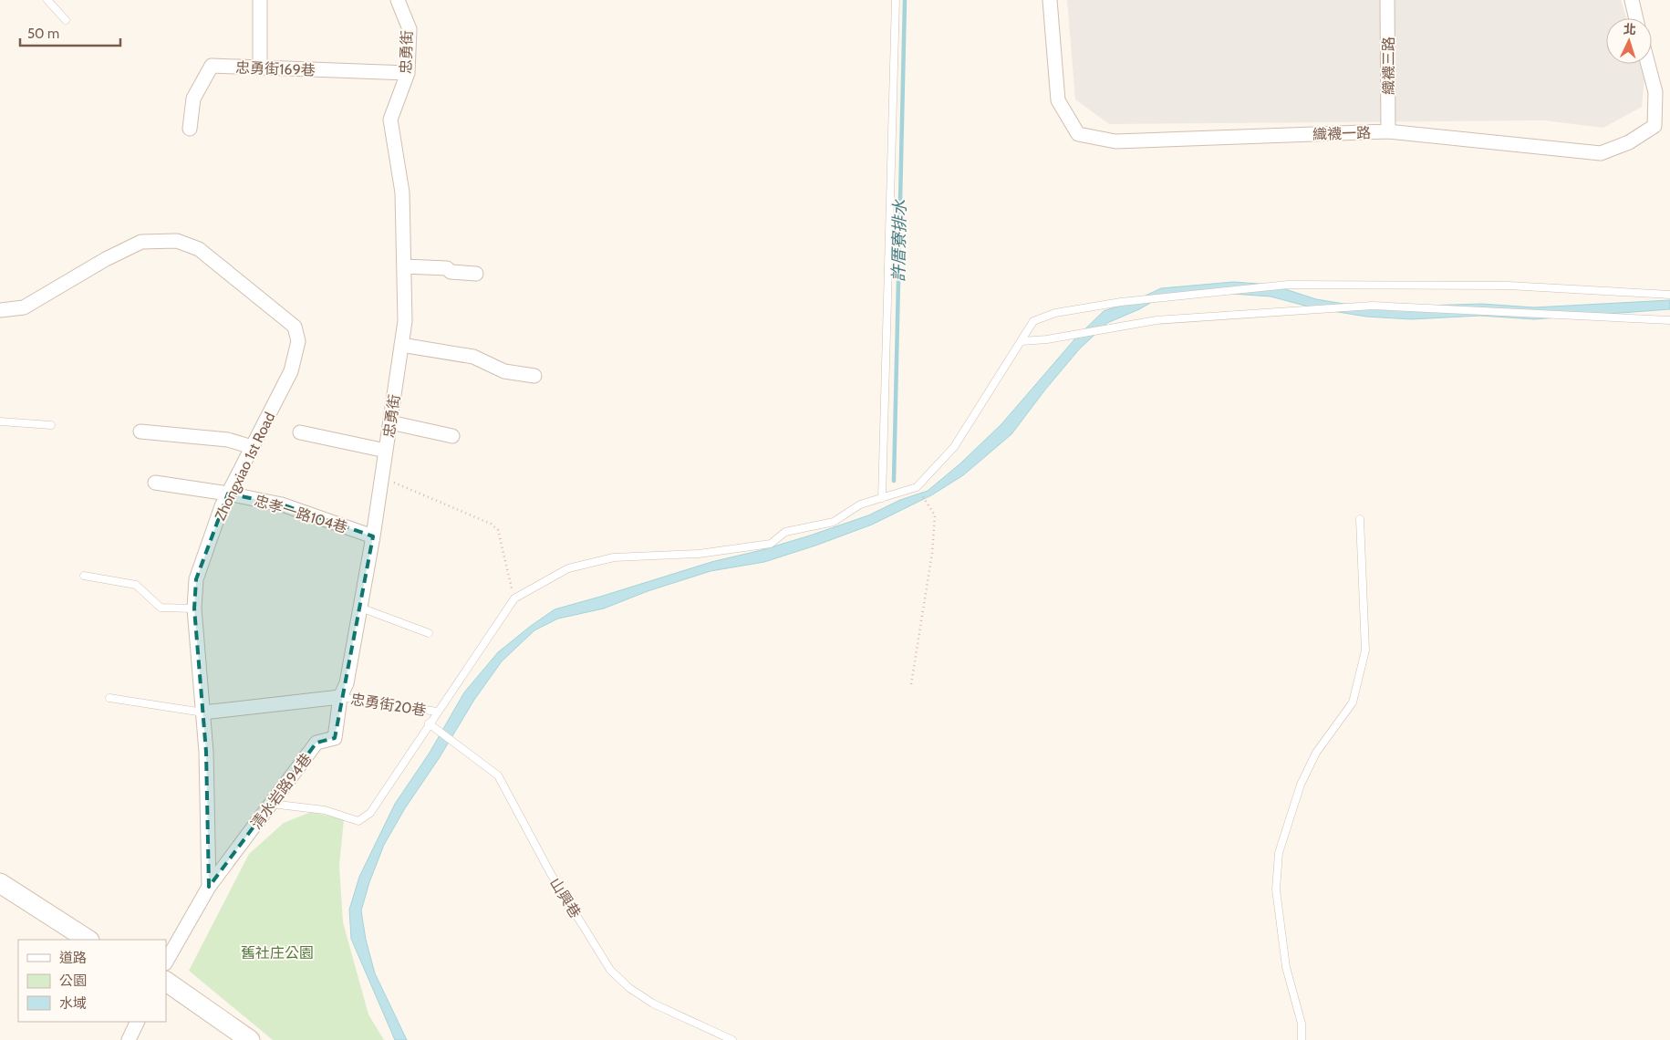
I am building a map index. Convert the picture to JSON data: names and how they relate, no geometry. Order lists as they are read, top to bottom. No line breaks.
{"streets":{"street":["忠勇街","織襪三路","忠勇街169巷","織襪一路","Zhongxiao 1st Road","忠孝一路104巷","清水岩路94巷"],"lane":["忠勇街20巷","山興巷"]},"crossings":[["忠勇街","忠勇街169巷"],["忠勇街","忠孝一路104巷"],["忠勇街","忠勇街20巷"],["忠勇街","清水岩路94巷"],["織襪三路","織襪一路"],["Zhongxiao 1st Road","忠孝一路104巷"],["Zhongxiao 1st Road","清水岩路94巷"],["忠勇街20巷","清水岩路94巷"]],"water":["許厝寮排水"],"parks":["舊社庄公園"],"legend":["道路","公園","水域"],"scale_bar":"50 m","north":"top"}
